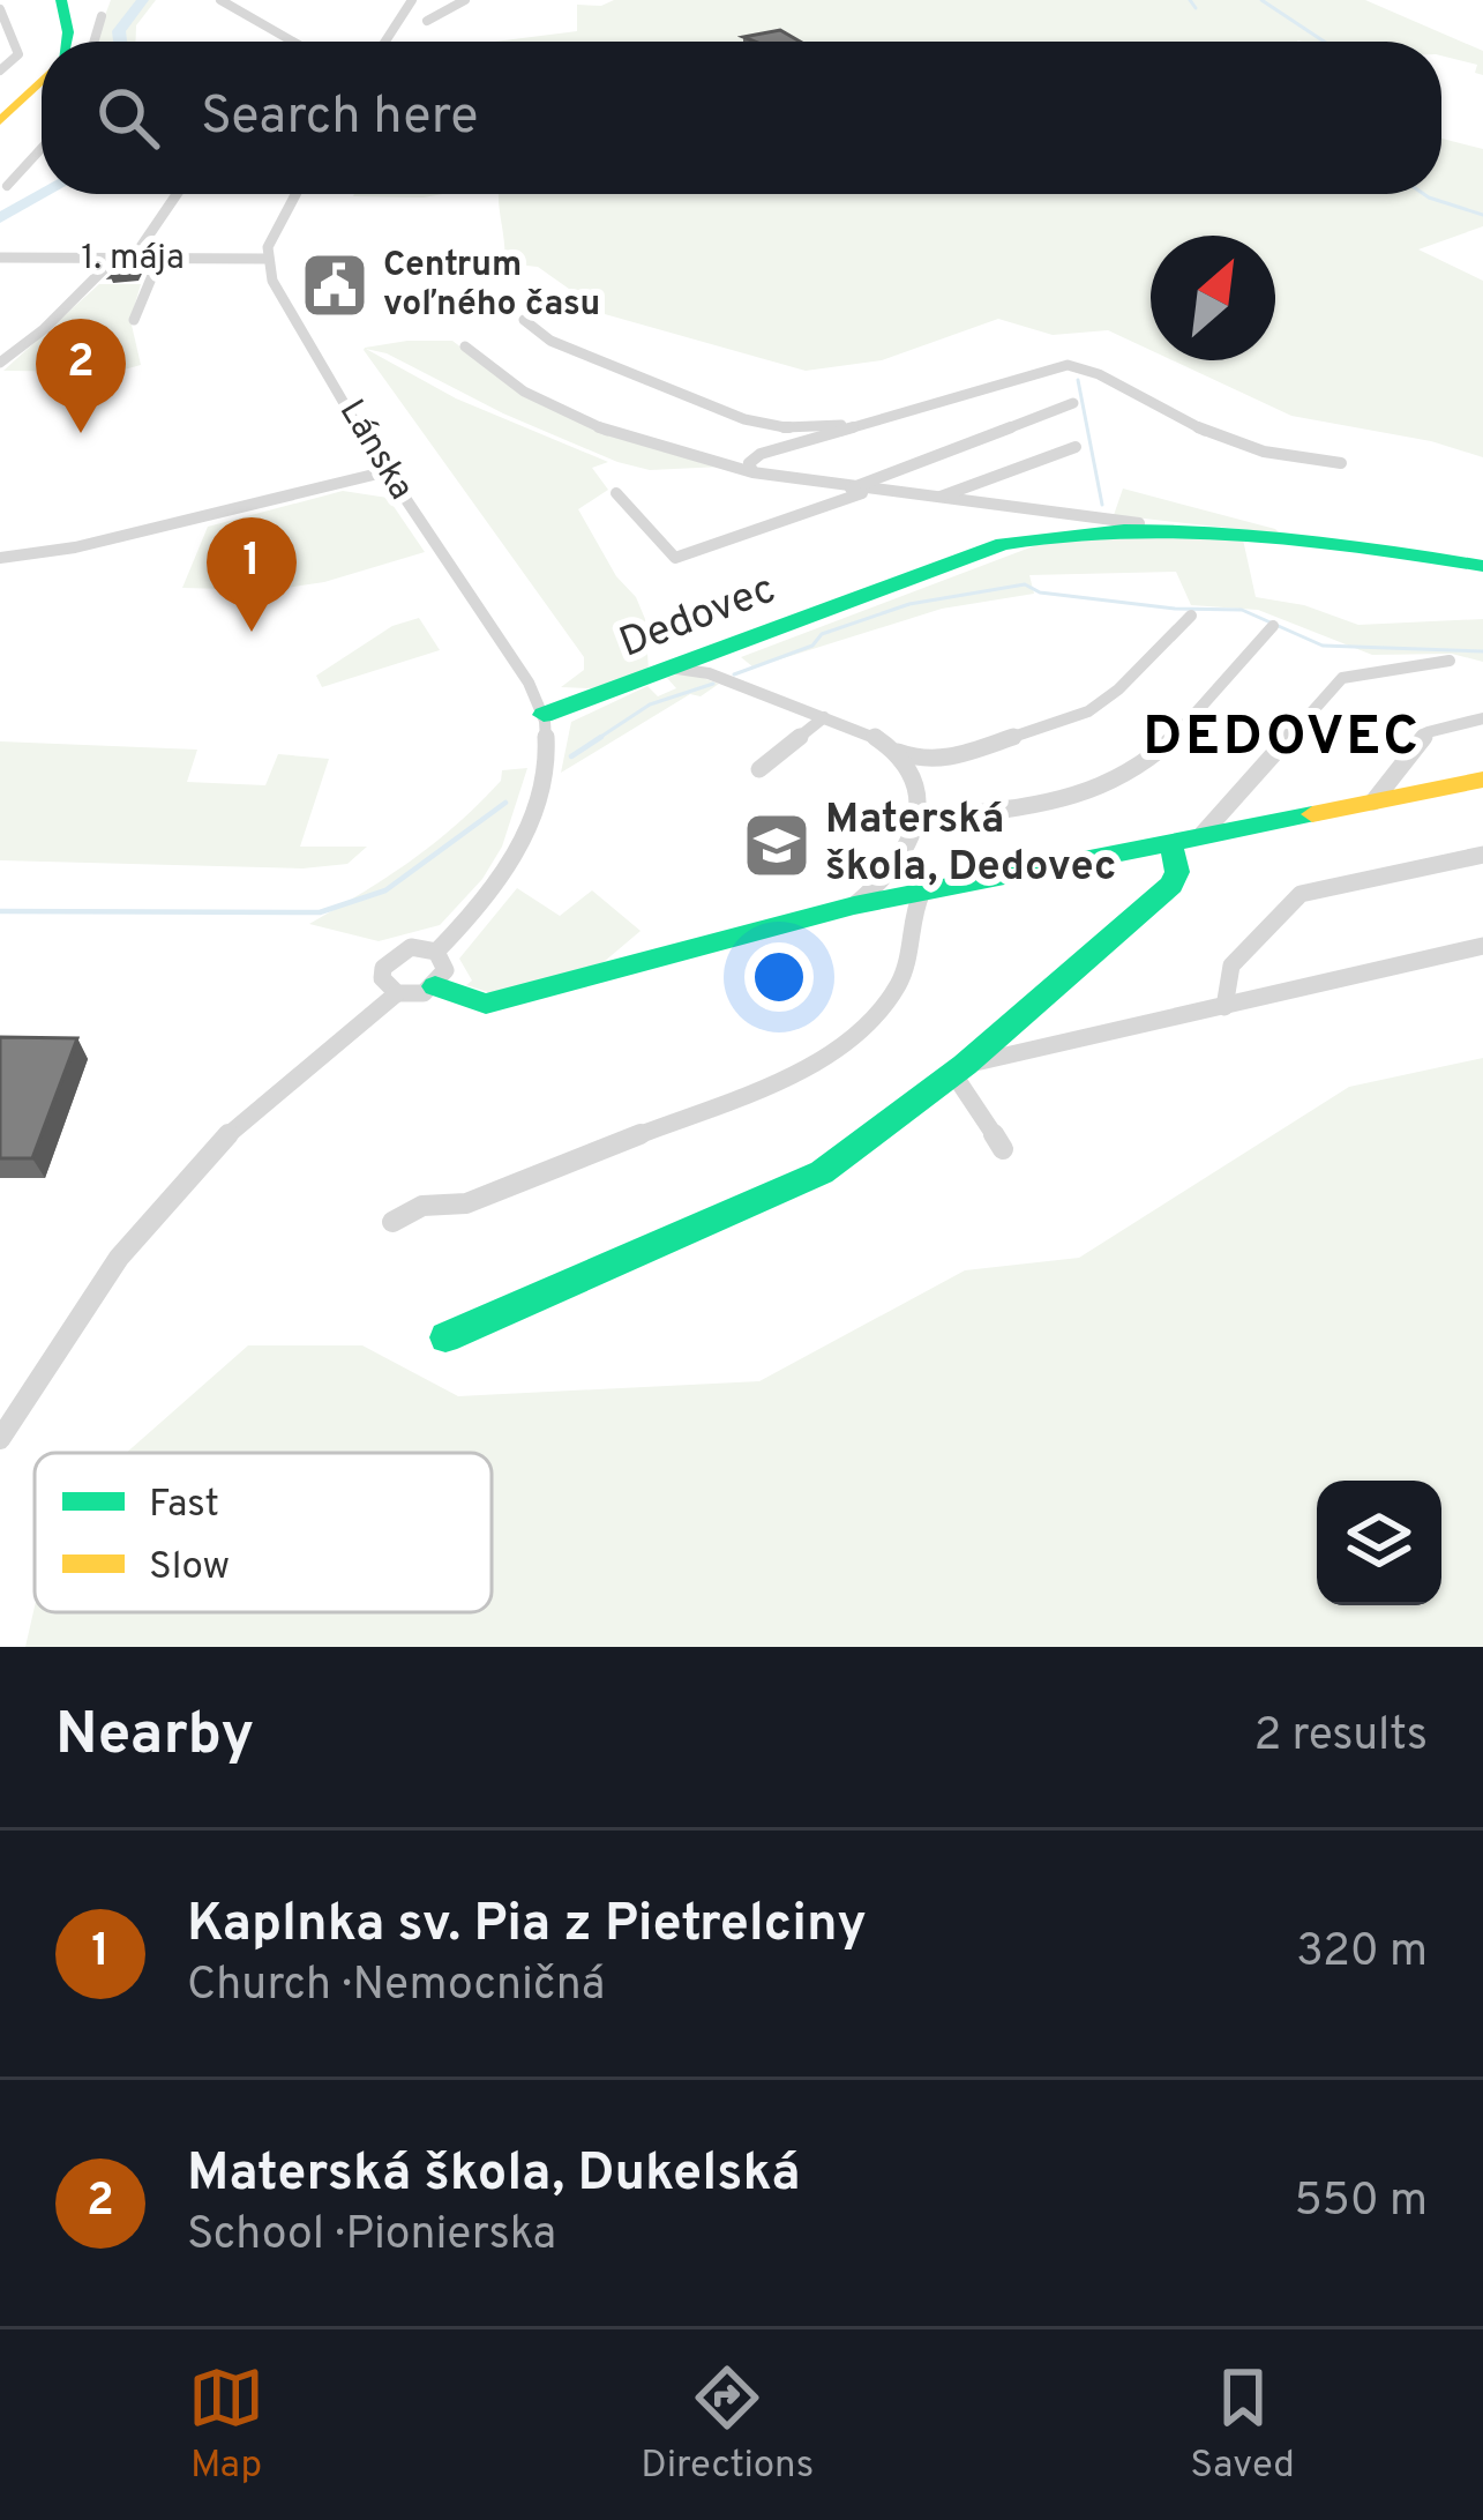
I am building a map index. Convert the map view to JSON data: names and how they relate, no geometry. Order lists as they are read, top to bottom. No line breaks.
{"streets":{"street":["1. mája","Lánska","Dedovec"]},"crossings":[["1. mája","Lánska"],["Lánska","Dedovec"]],"districts":["DEDOVEC"],"places":{"public building":["Centrum voľného času"],"school or university":["Materská škola, Dedovec"]},"legend":["Fast","Slow"],"north":"top right","page":{"search":"Search here","pins":["2","1"],"heading":["Nearby","2 results"],"list":[{"mark":"1","name":"Kaplnka sv. Pia z Pietrelciny","note":"Church · Nemocničná","value":"320 m"},{"mark":"2","name":"Materská škola, Dukelská","note":"School · Pionierska","value":"550 m"}],"nav":["Map","Directions","Saved"]}}
